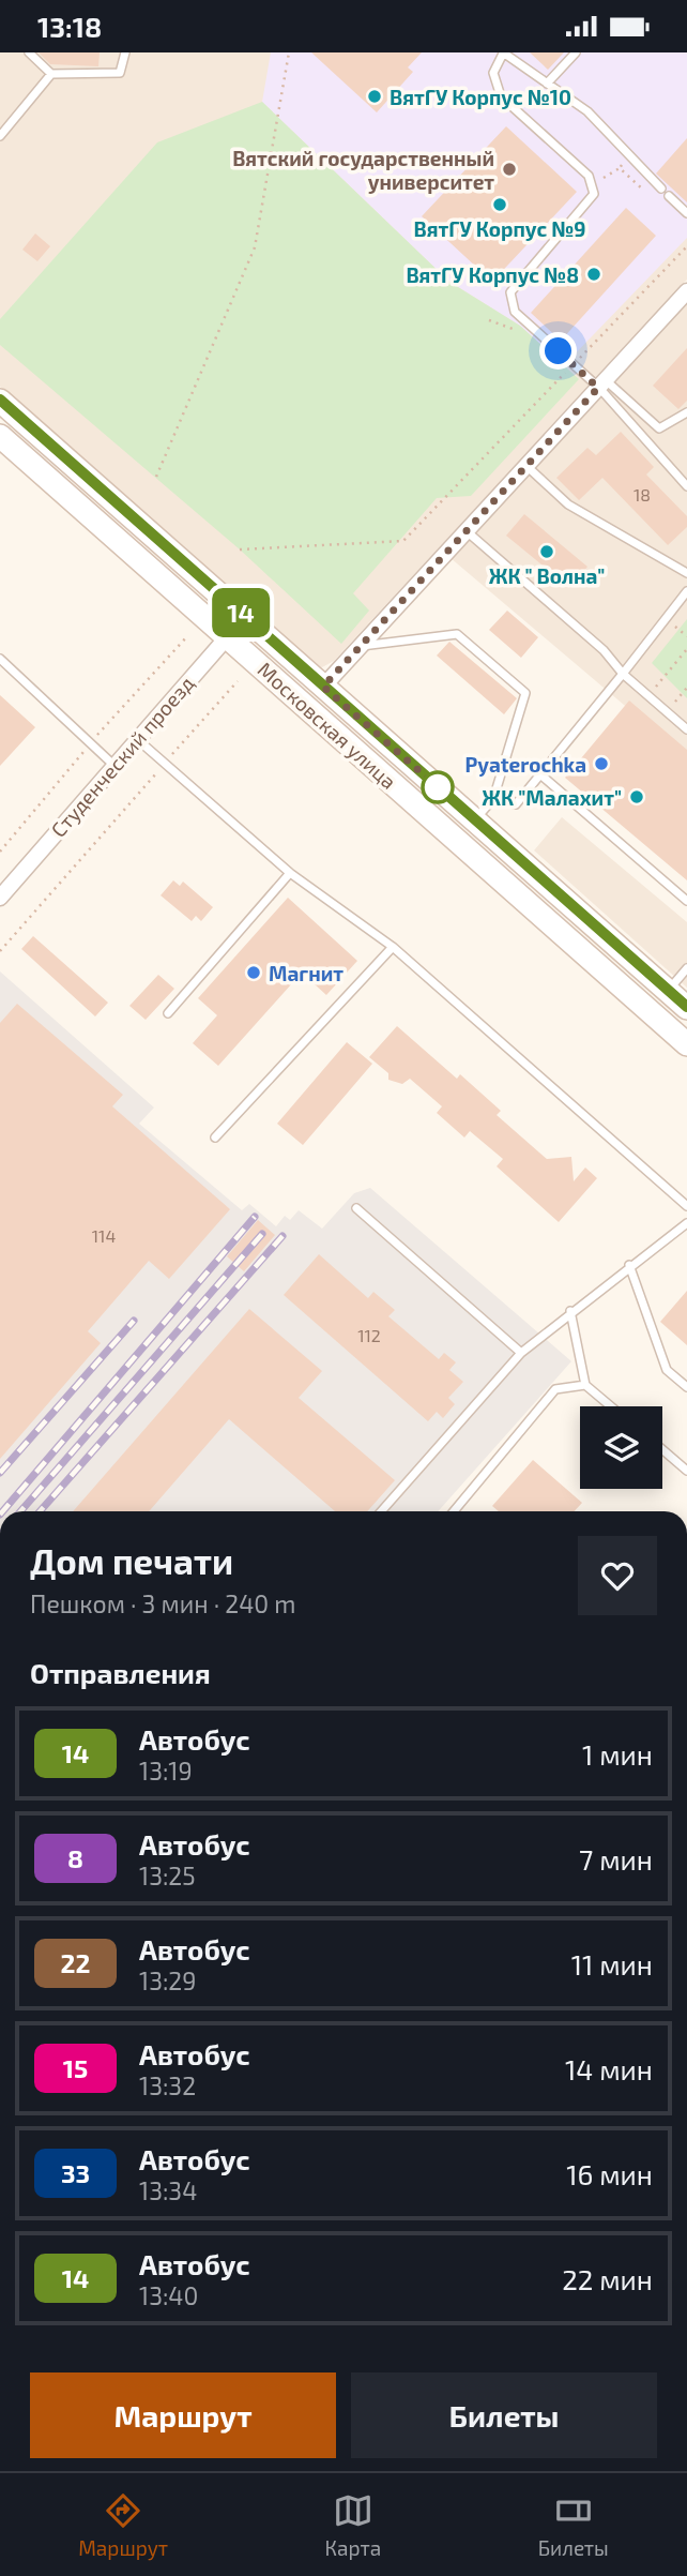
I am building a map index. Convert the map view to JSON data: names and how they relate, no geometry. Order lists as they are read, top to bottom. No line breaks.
{"streets":{"main road":["Московская улица","Студенческий проезд"]},"crossings":[["Московская улица","Студенческий проезд"]],"places":["ВятГУ Корпус №10","Вятский государственный университет","ВятГУ Корпус №9","ВятГУ Корпус №8","ЖК \" Волна\"","Pyaterochka","ЖК \"Малахит\"","Магнит"],"lines":["bus line 14"],"house_numbers":["18","114","112"],"page":{"status":"13:18","on_map":"14","heading":[["Дом печати","Пешком · 3 мин · 240 m"],"Отправления"],"list":[{"mark":"14","name":"Автобус","note":"13:19","value":"1 мин"},{"mark":"8","name":"Автобус","note":"13:25","value":"7 мин"},{"mark":"22","name":"Автобус","note":"13:29","value":"11 мин"},{"mark":"15","name":"Автобус","note":"13:32","value":"14 мин"},{"mark":"33","name":"Автобус","note":"13:34","value":"16 мин"},{"mark":"14","name":"Автобус","note":"13:40","value":"22 мин"}],"buttons":["Маршрут","Билеты"],"tabs":["Маршрут","Карта","Билеты"]}}
